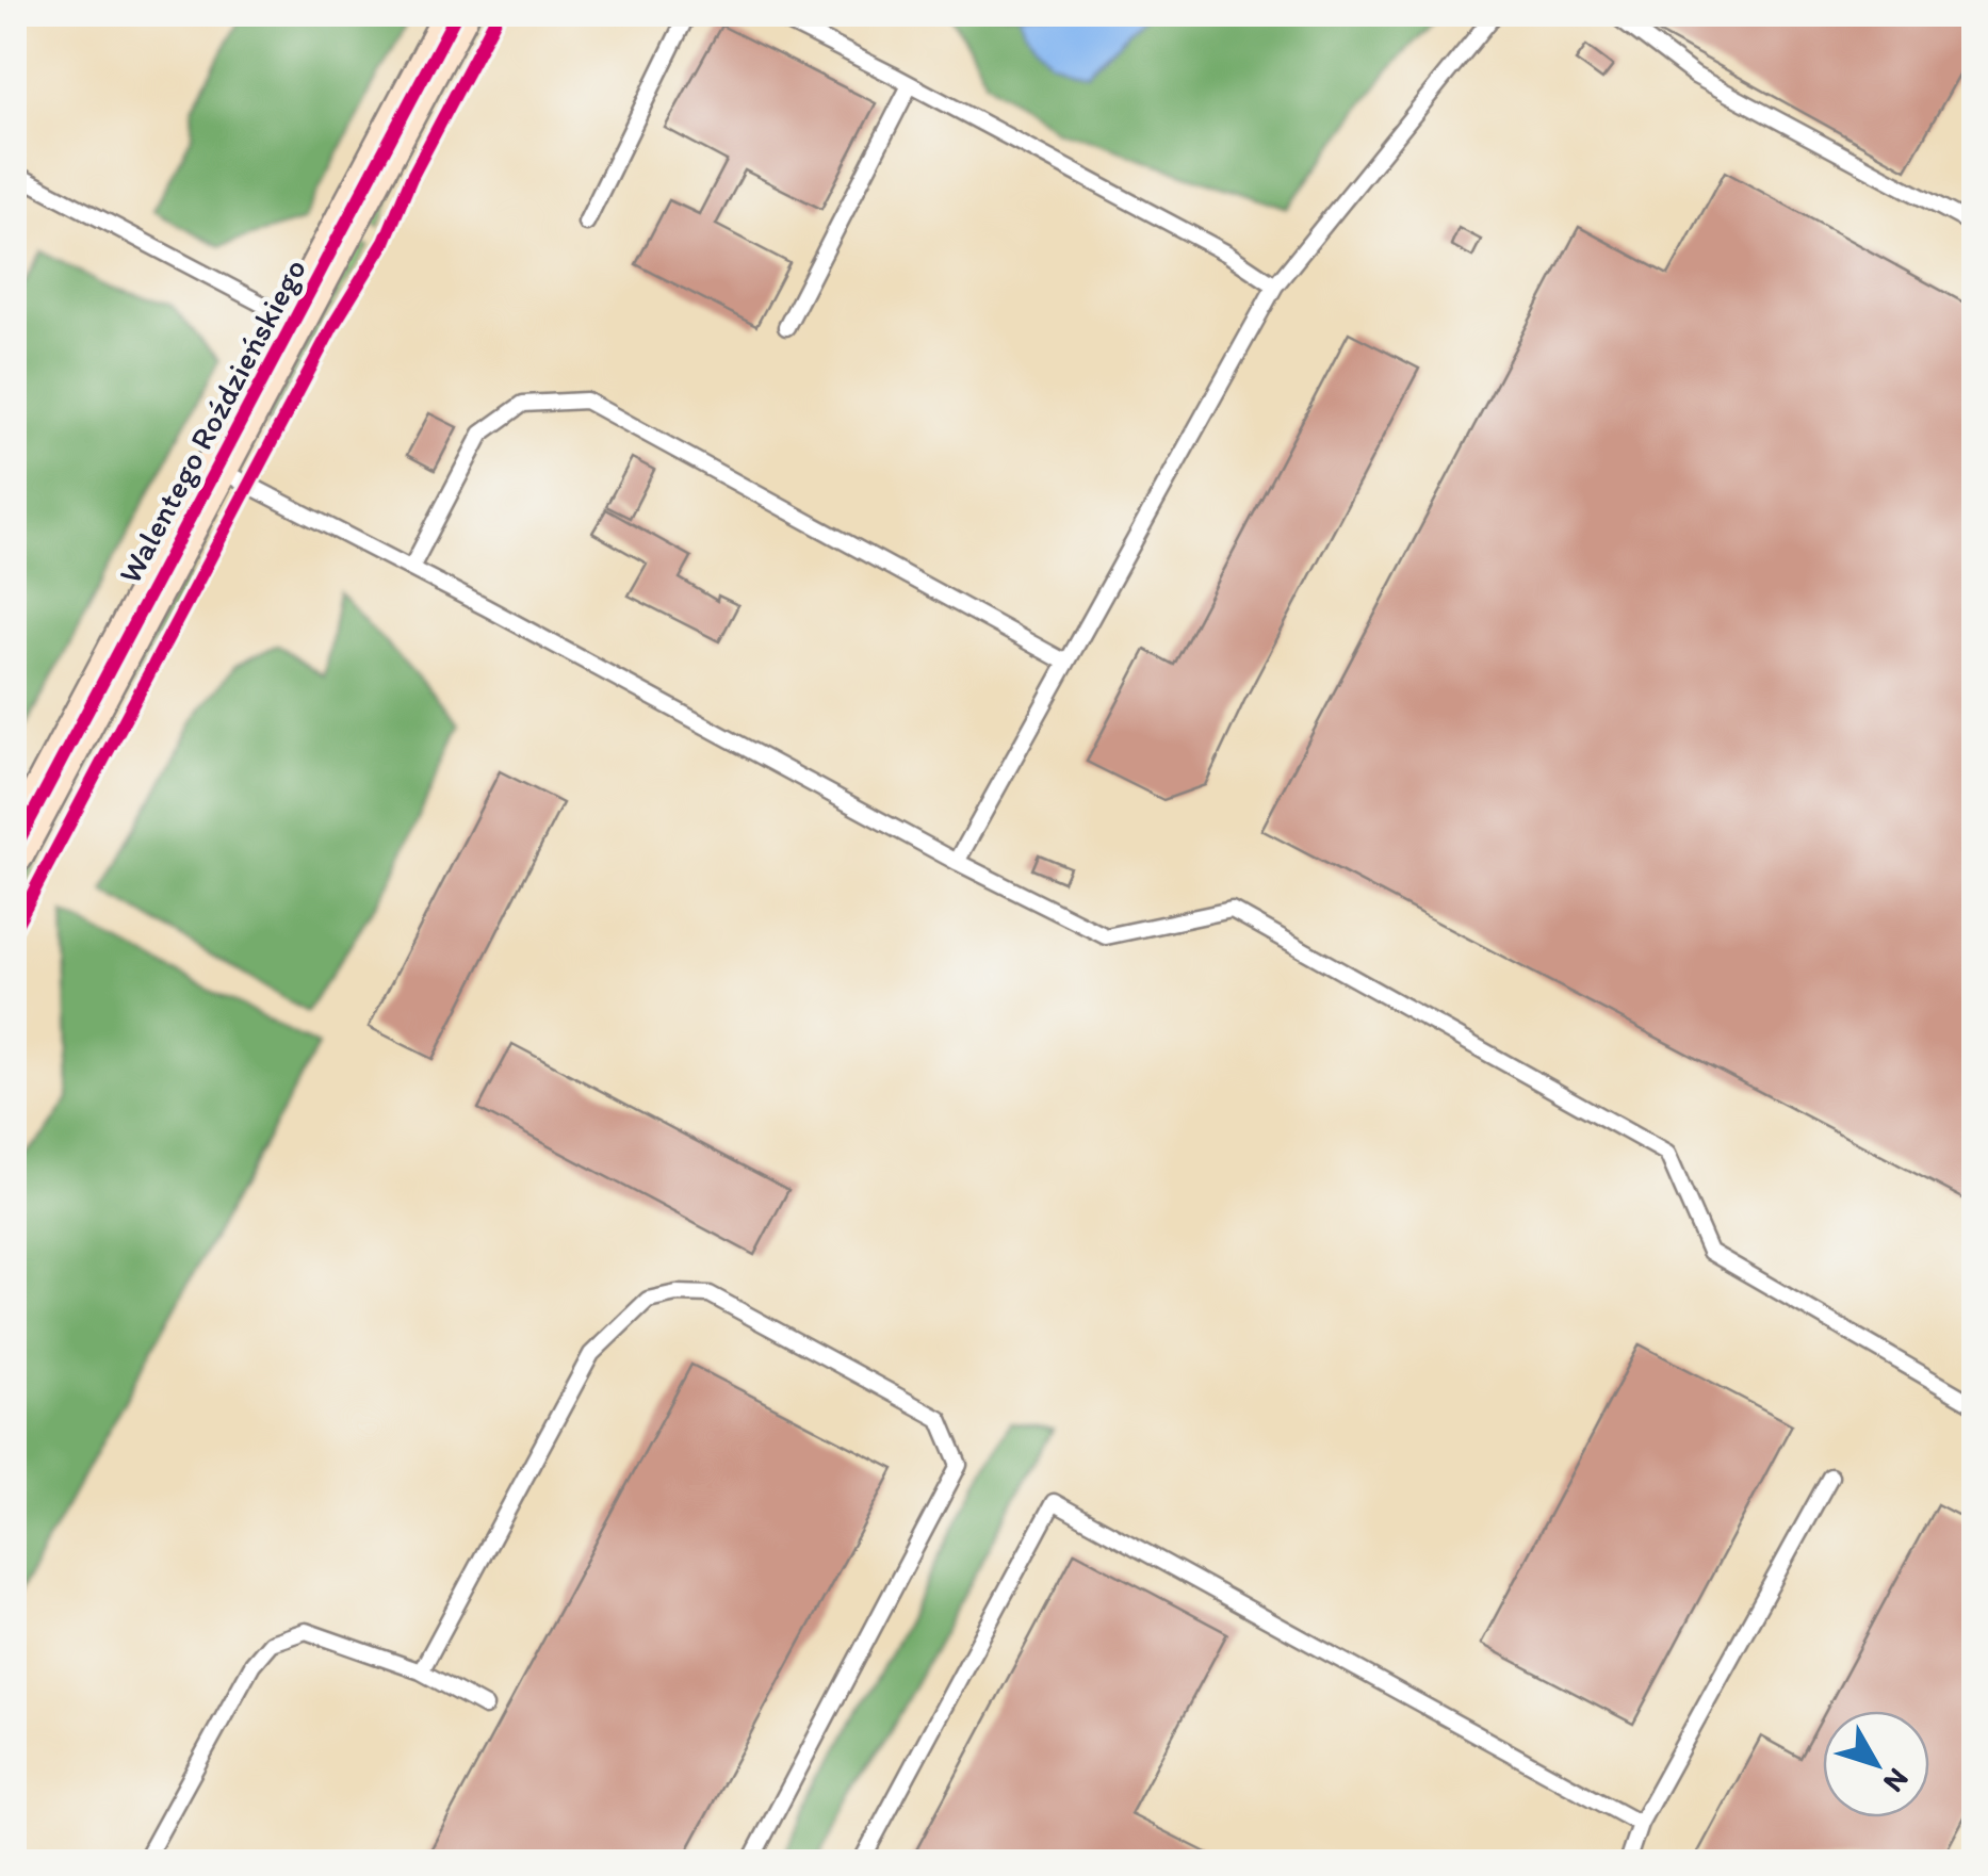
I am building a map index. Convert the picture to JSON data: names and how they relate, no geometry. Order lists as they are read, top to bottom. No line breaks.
{"streets":{"street":["Walentego Roździeńskiego"]},"north":"bottom right"}
